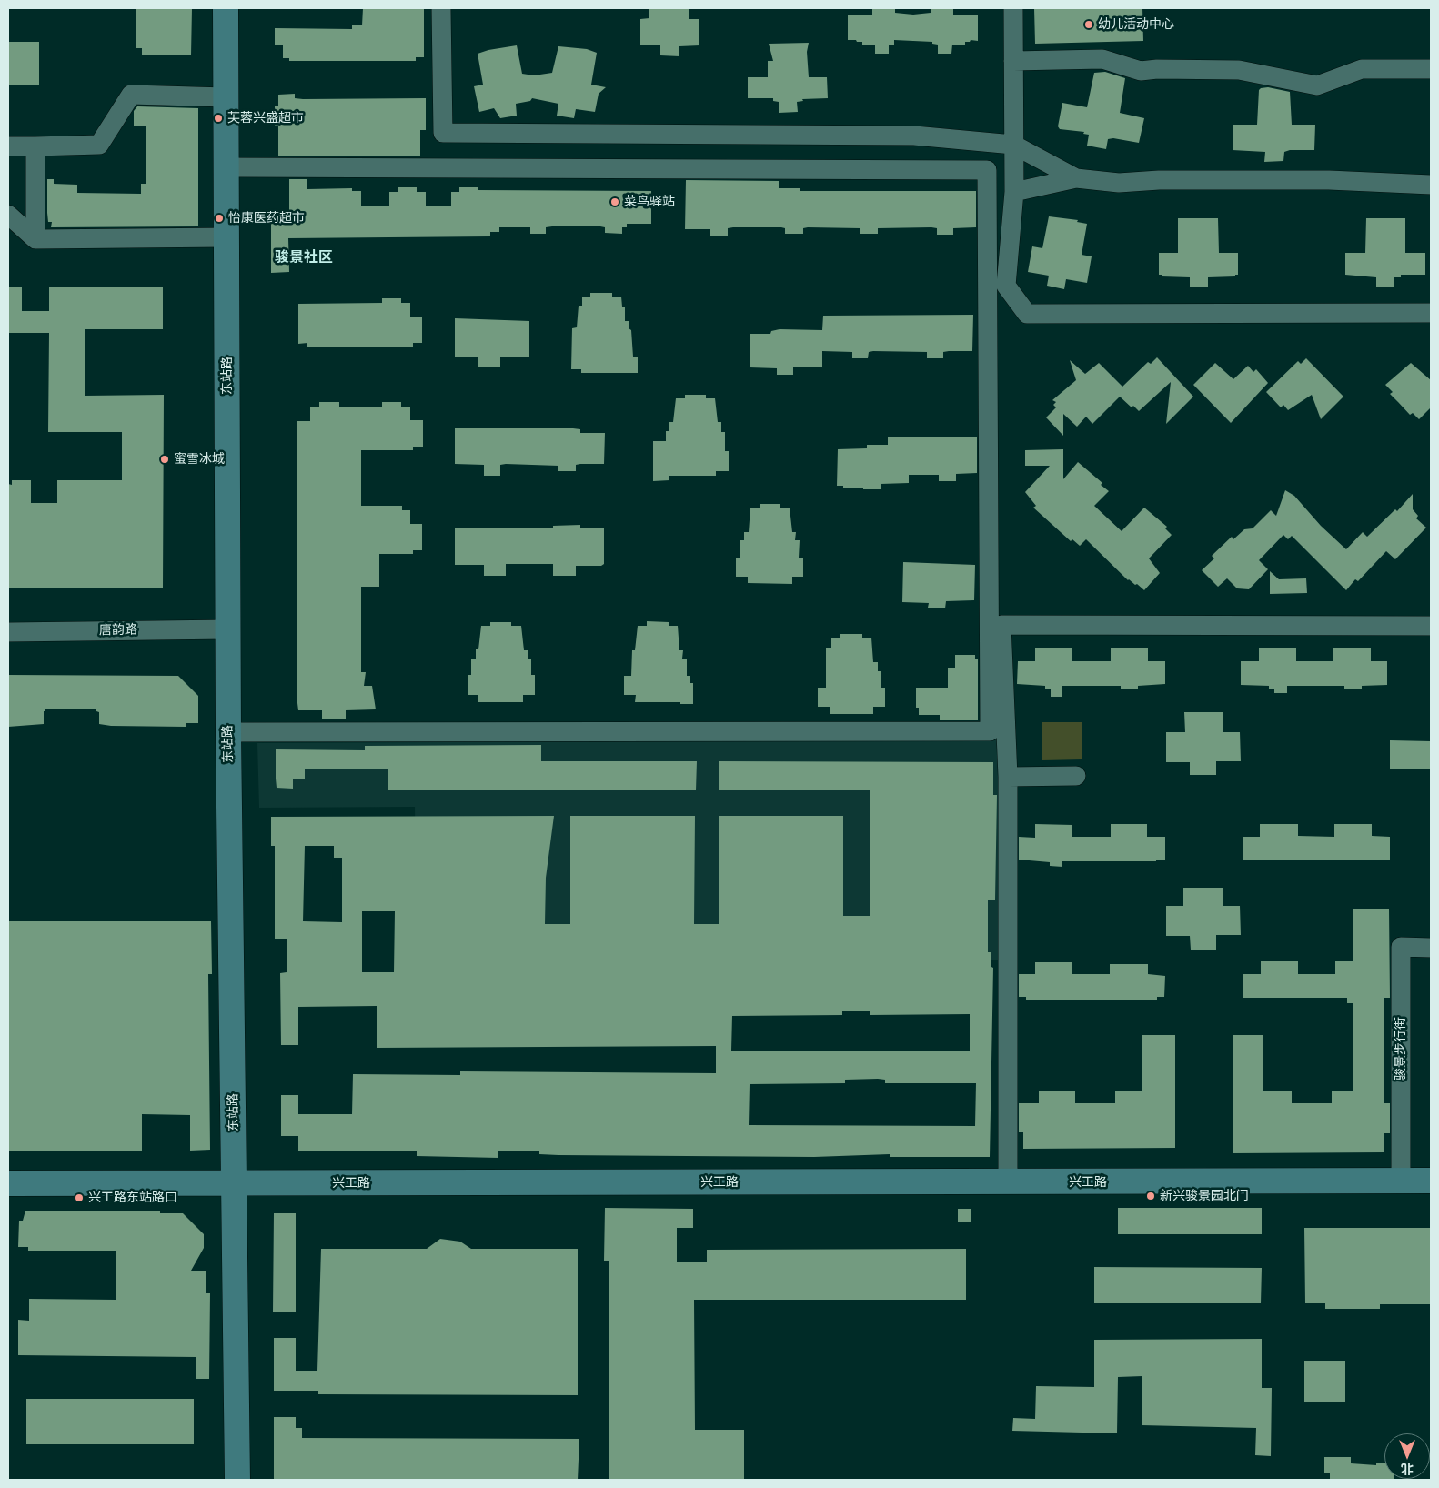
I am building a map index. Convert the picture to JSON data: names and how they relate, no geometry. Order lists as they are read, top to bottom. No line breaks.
{"streets":{"street":["东站路","唐韵路","骏景步行街","兴工路"]},"crossings":[["东站路","唐韵路"],["东站路","兴工路"],["骏景步行街","兴工路"]],"districts":["骏景社区"],"places":["幼儿活动中心","芙蓉兴盛超市","菜鸟驿站","怡康医药超市","蜜雪冰城","新兴骏景园北门","兴工路东站路口"],"north":"bottom"}
